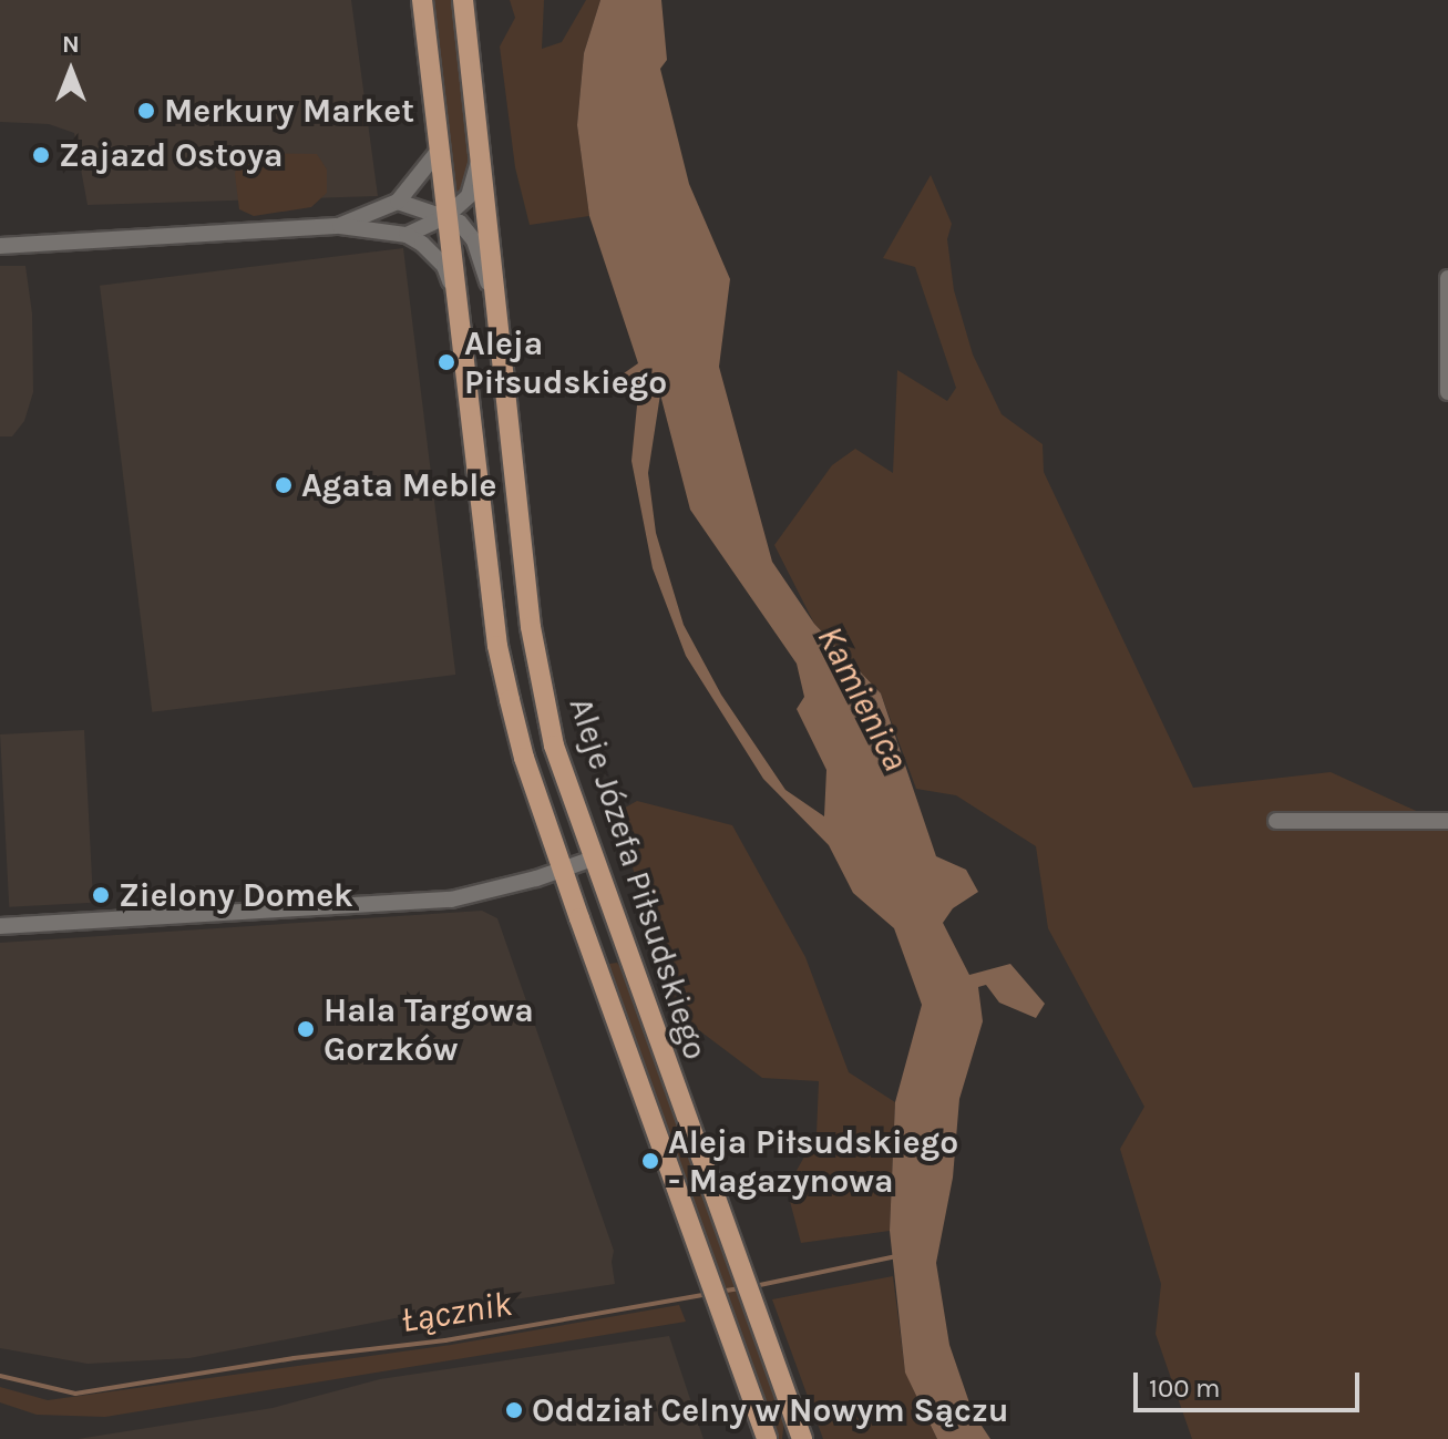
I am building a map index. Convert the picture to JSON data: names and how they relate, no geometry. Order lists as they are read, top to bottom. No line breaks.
{"streets":{"main road":["Aleje Józefa Piłsudskiego"]},"water":["Kamienica","Łącznik"],"places":["Merkury Market","Zajazd Ostoya","Aleja Piłsudskiego","Agata Meble","Zielony Domek","Hala Targowa Gorzków","Aleja Piłsudskiego - Magazynowa","Oddział Celny w Nowym Sączu"],"scale_bar":"100 m","north":"top"}
